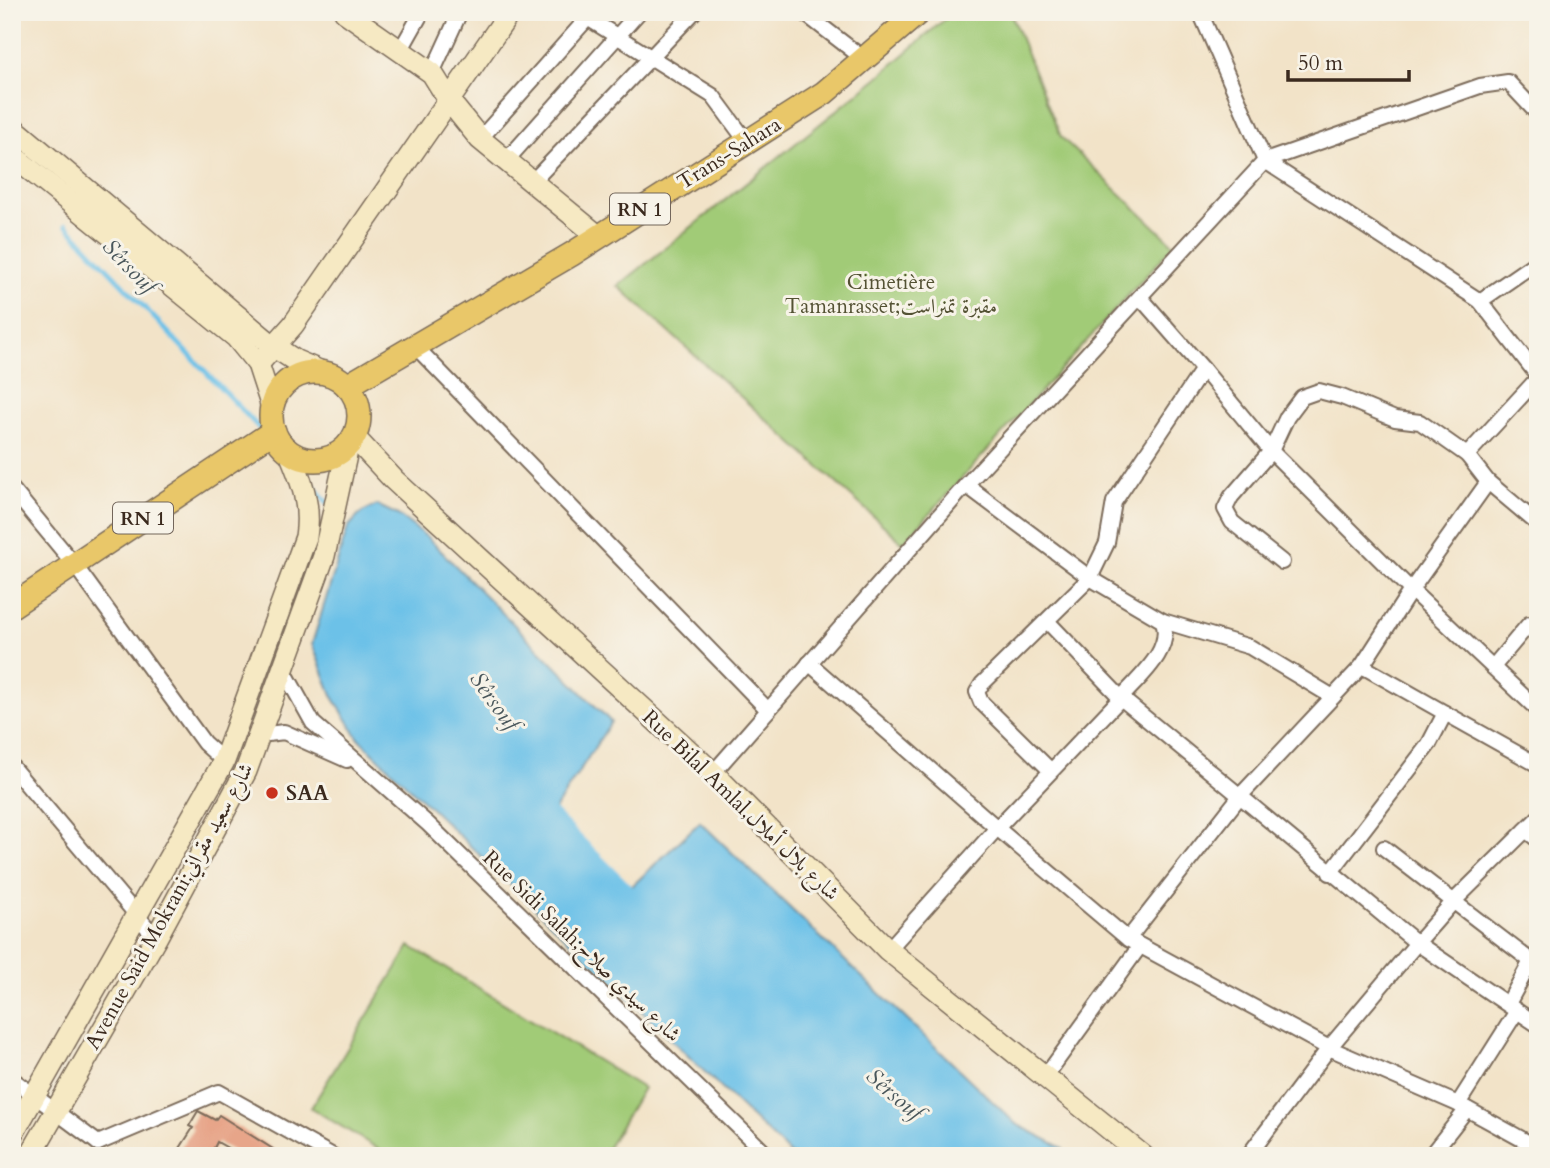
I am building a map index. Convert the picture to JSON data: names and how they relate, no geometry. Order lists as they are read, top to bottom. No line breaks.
{"streets":{"main road":["Trans-Sahara","RN 1"],"street":["Rue Bilal Amlal,شارع بلال أملال","Avenue Said Mokrani;شارع سعيد مقراني","Rue Sidi Salah;شارع سيدي صلاح"]},"crossings":[["Trans-Sahara","RN 1"],["Trans-Sahara","Rue Bilal Amlal,شارع بلال أملال"],["Trans-Sahara","Avenue Said Mokrani;شارع سعيد مقراني"],["RN 1","Rue Bilal Amlal,شارع بلال أملال"],["RN 1","Avenue Said Mokrani;شارع سعيد مقراني"],["Rue Bilal Amlal,شارع بلال أملال","Avenue Said Mokrani;شارع سعيد مقراني"],["Avenue Said Mokrani;شارع سعيد مقراني","Rue Sidi Salah;شارع سيدي صلاح"]],"water":["Sêrsouf"],"parks":["Cimetière Tamanrasset;مقبرة تمنراست"],"places":["SAA"],"scale_bar":"50 m"}
